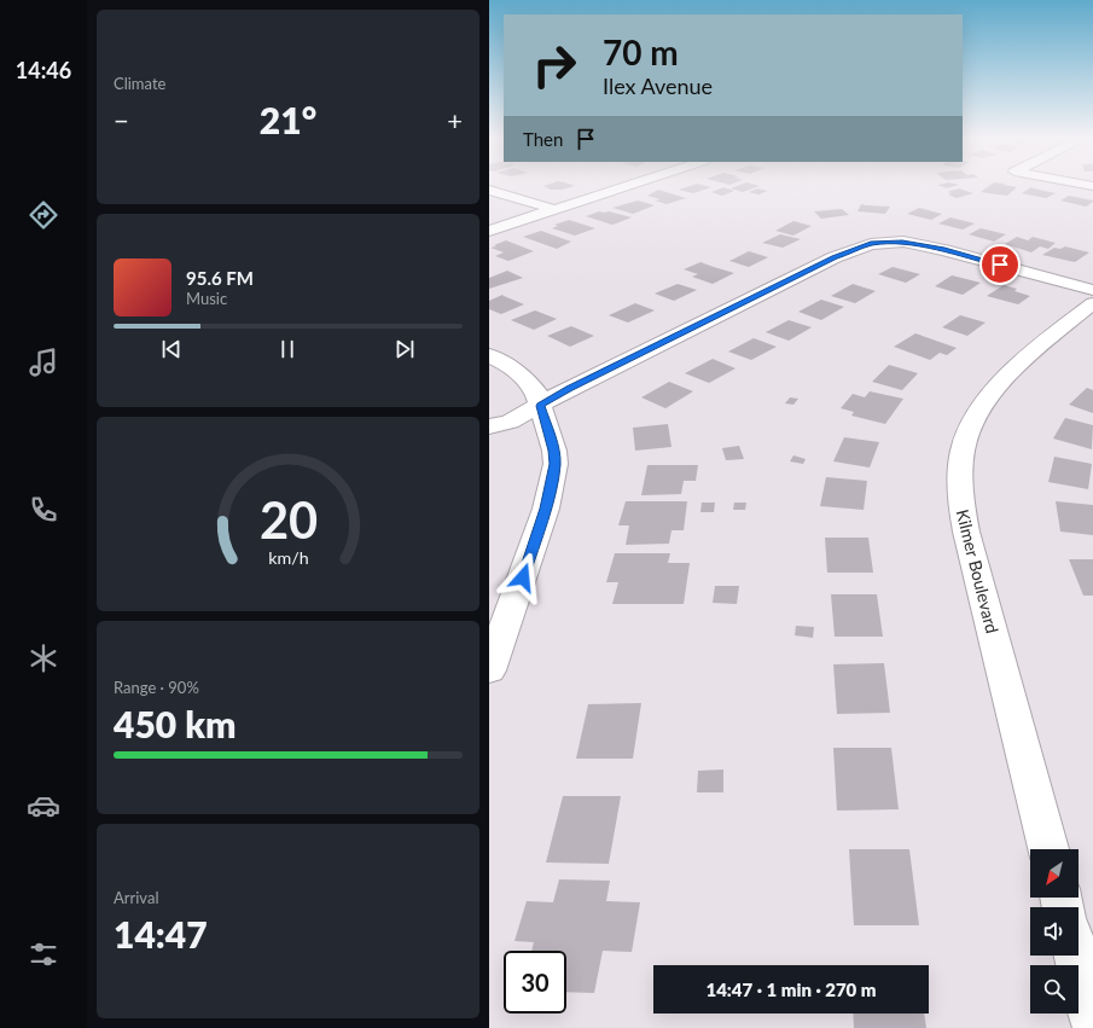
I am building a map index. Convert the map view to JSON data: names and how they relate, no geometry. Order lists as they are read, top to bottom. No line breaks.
{"streets":{"street":["Kilmer Boulevard"]},"north":"bottom left","page":{"tabs":"14:46","tile":["Climate",["Range · 90%","450 km"],["Arrival","14:47"]],"turn":["70 m","Ilex Avenue"],"heat":["−","21°","+"],"then":"Then","song":["95.6 FM","Music"],"limit":"30","trip":"14:47 · 1 min · 270 m","gauge":["20","km/h"]}}
